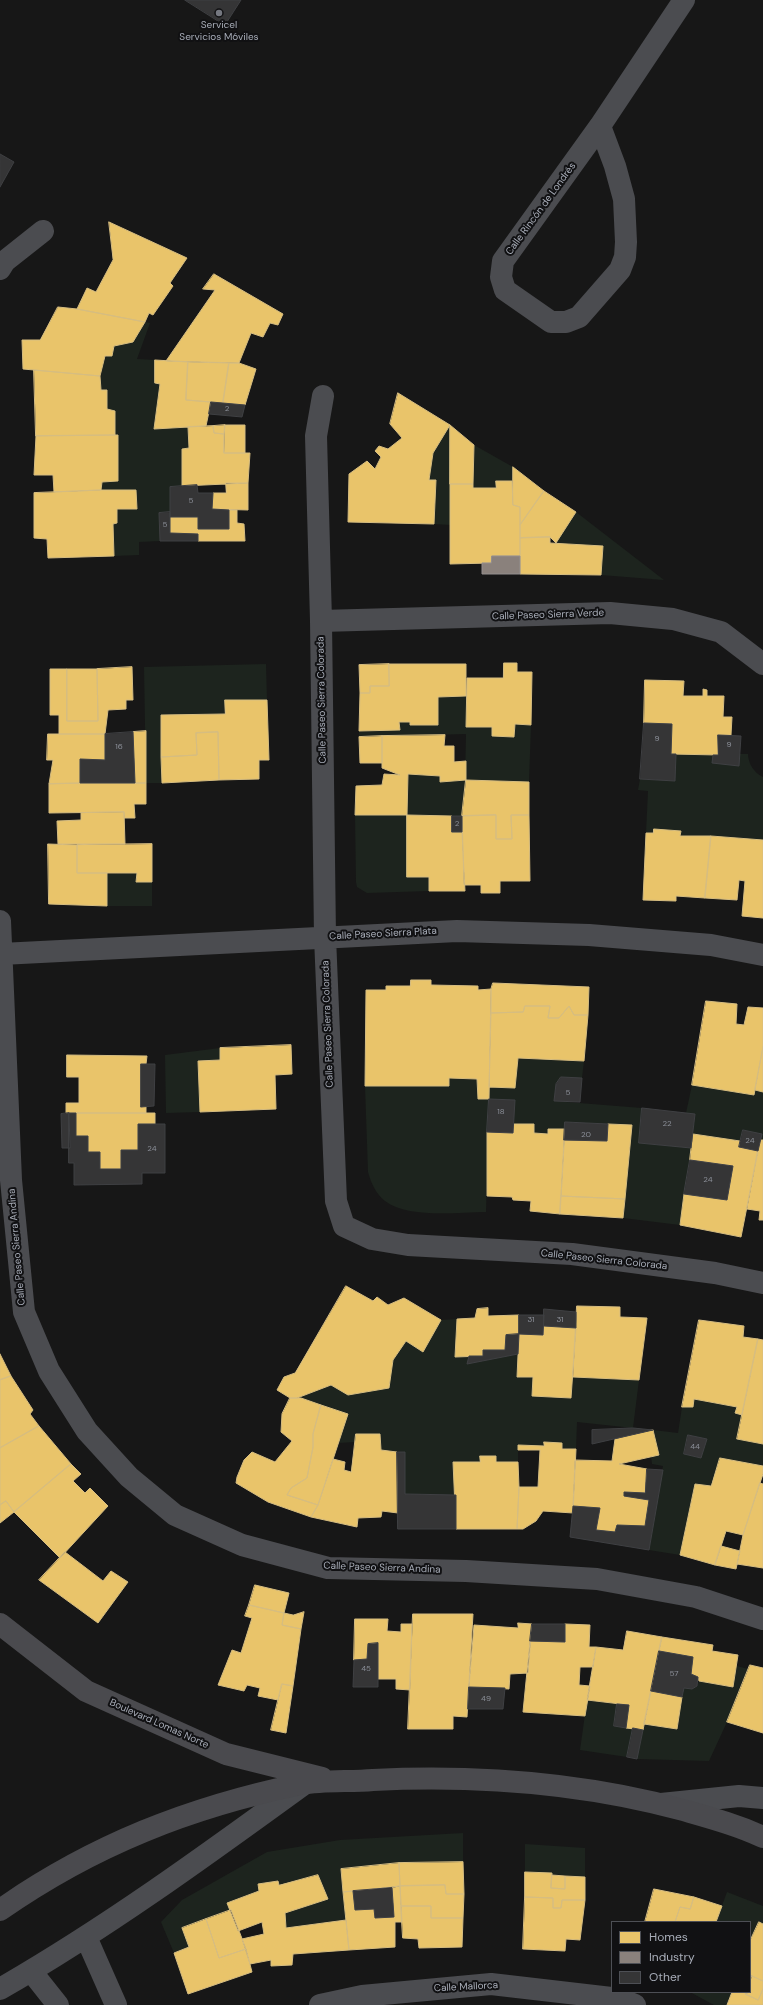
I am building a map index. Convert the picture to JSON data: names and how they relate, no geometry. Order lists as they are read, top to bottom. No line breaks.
{"streets":{"street":["Calle Rincón de Londrés","Calle Paseo Sierra Verde","Calle Paseo Sierra Colorada","Calle Paseo Sierra Plata","Calle Paseo Sierra Andina","Boulevard Lomas Norte","Calle Mallorca"]},"crossings":[["Calle Paseo Sierra Verde","Calle Paseo Sierra Colorada"],["Calle Paseo Sierra Colorada","Calle Paseo Sierra Plata"],["Calle Paseo Sierra Plata","Calle Paseo Sierra Andina"]],"places":["Servicel Servicios Móviles"],"house_numbers":["2","5","5","9","9","16","2","5","18","22","20","24","24","24","31","31","44","45","57","49"],"legend":["Homes","Industry","Other"]}
